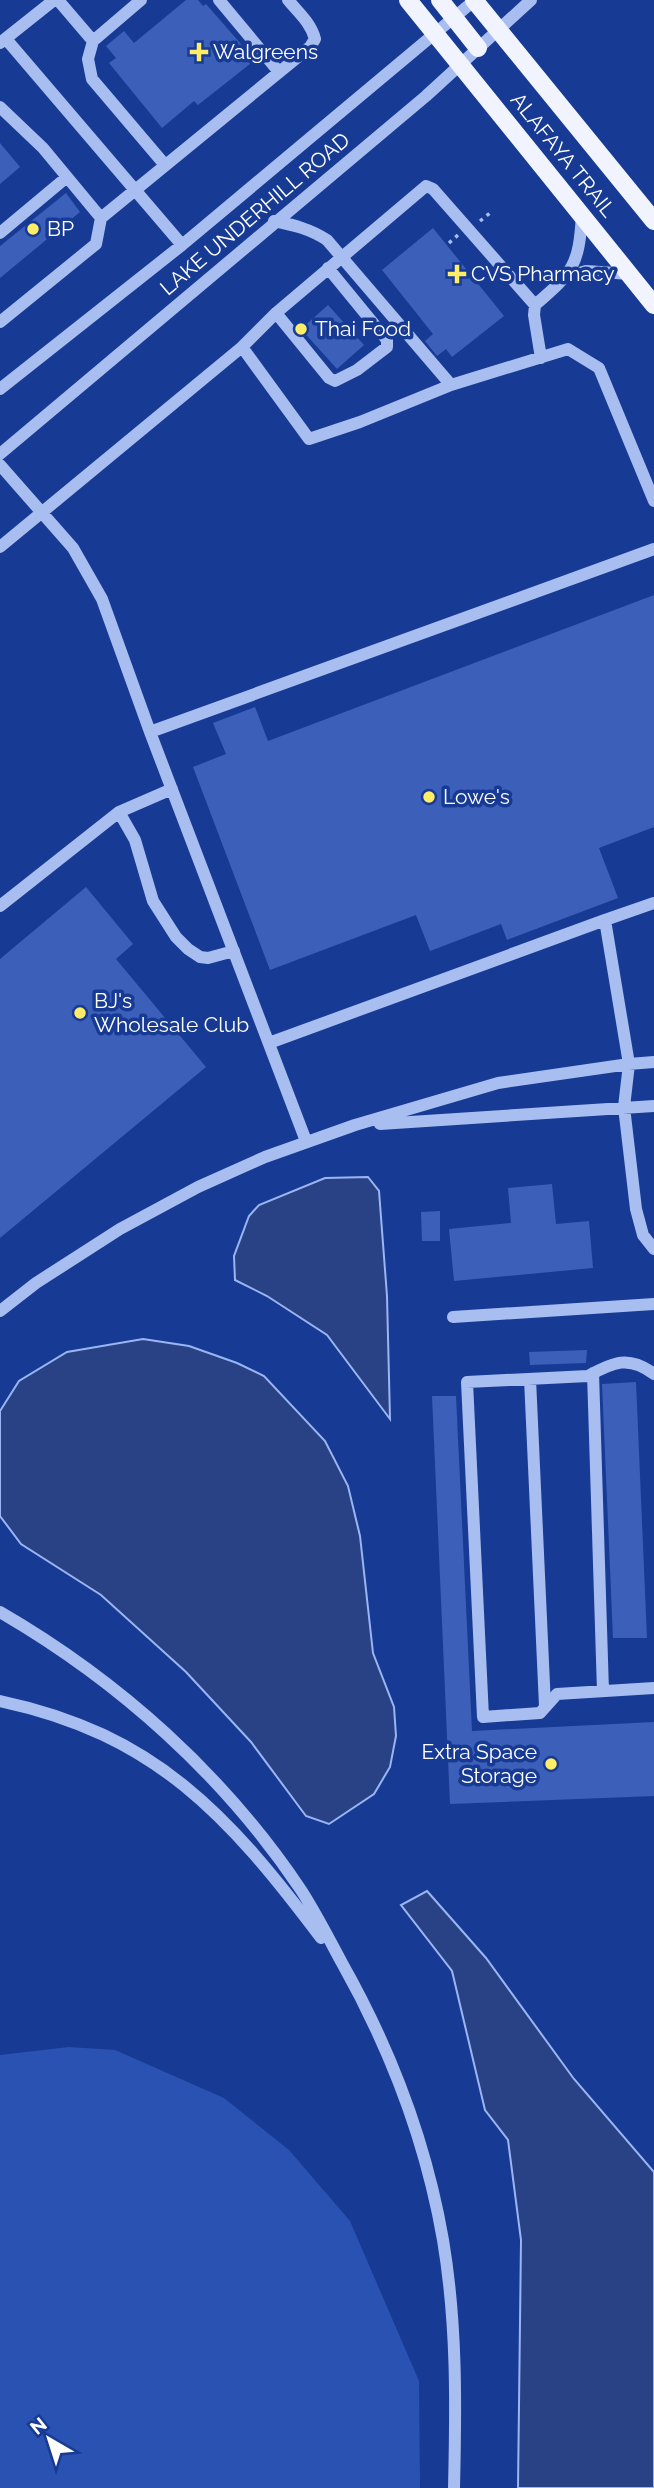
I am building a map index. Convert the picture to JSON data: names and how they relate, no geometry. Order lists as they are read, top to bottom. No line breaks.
{"streets":{"main road":["ALAFAYA TRAIL"],"street":["LAKE UNDERHILL ROAD"]},"crossings":[["ALAFAYA TRAIL","LAKE UNDERHILL ROAD"]],"places":{"health":["Walgreens","CVS Pharmacy"],"other":["BP","Thai Food","Lowe's","BJ's Wholesale Club","Extra Space Storage"]},"north":"top left"}
